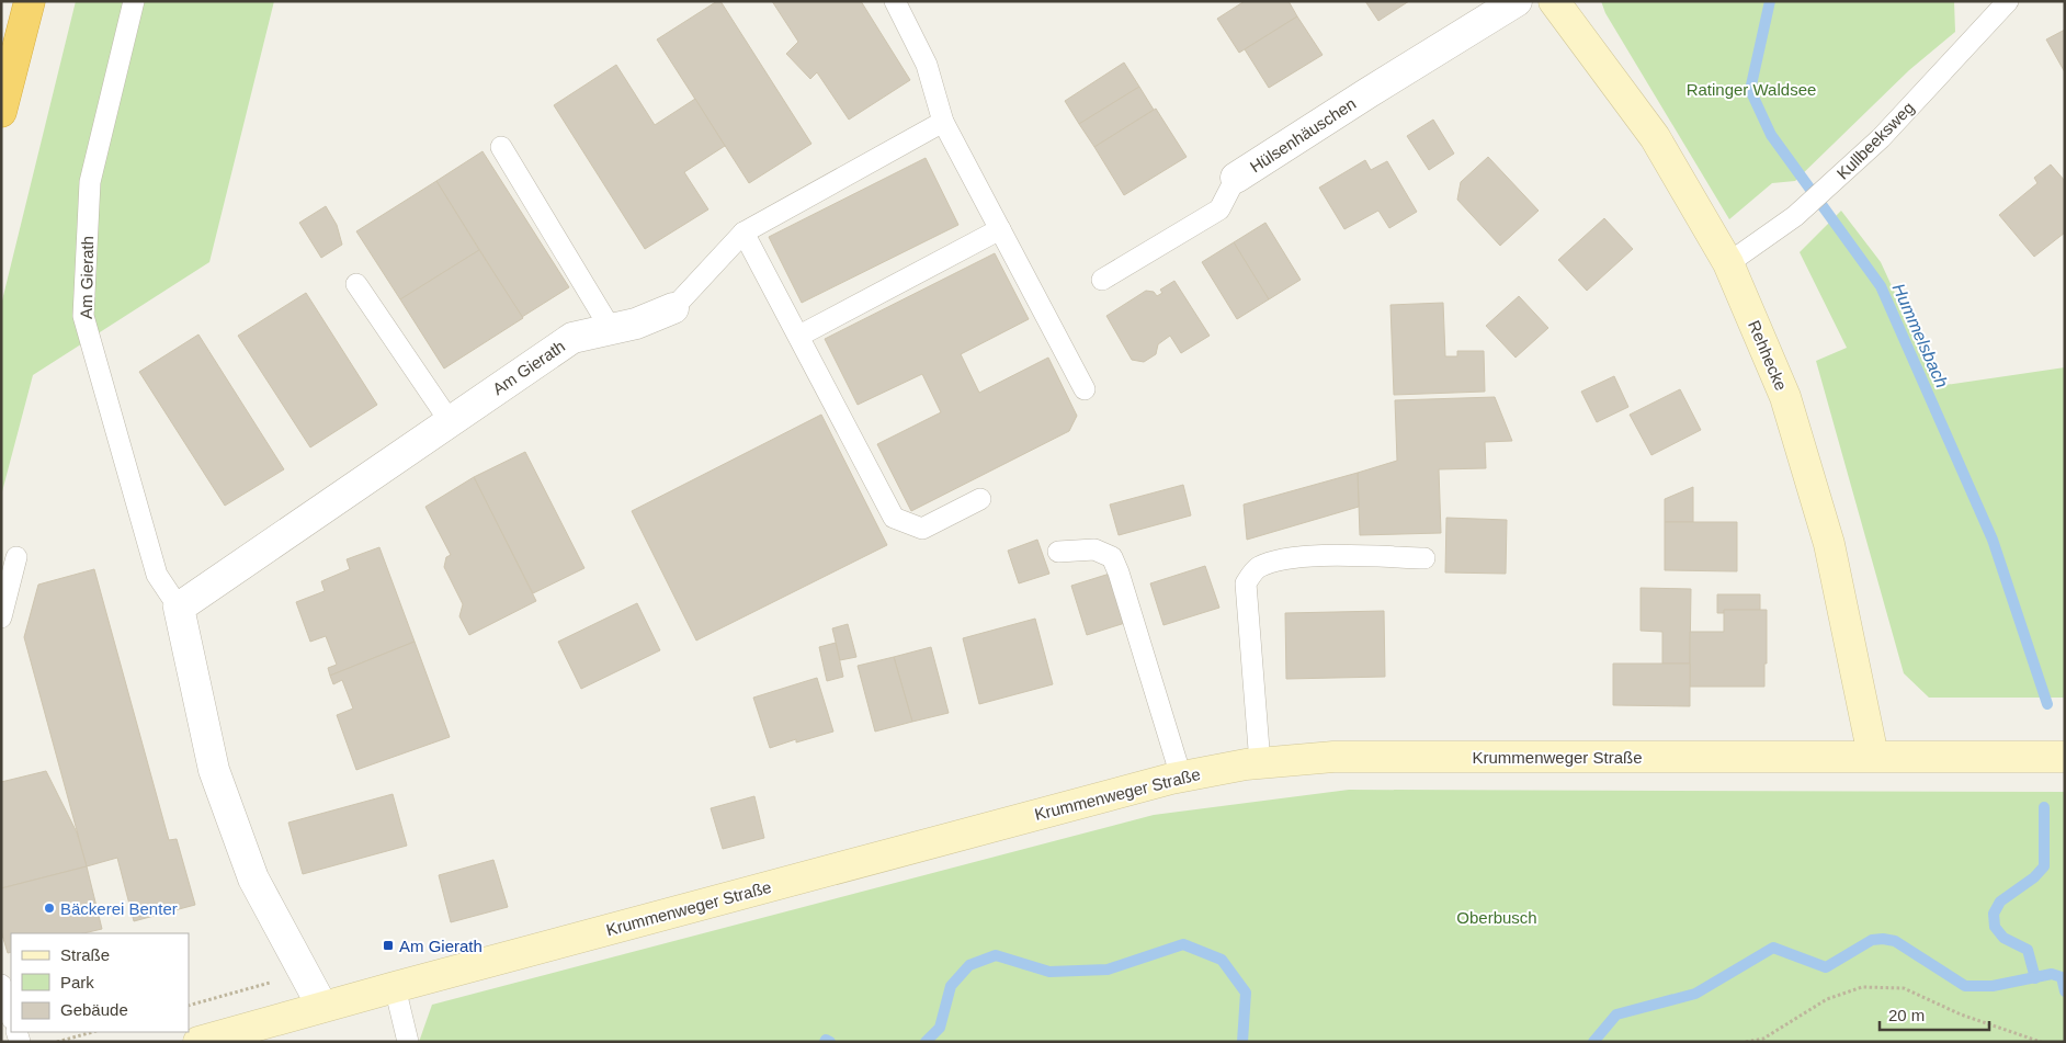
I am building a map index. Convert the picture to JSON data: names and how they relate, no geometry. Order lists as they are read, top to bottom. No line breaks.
{"streets":{"main road":["Rehhecke","Krummenweger Straße"],"street":["Hülsenhäuschen","Am Gierath"],"lane":["Kullbeeksweg"]},"crossings":[["Kullbeeksweg","Rehhecke"],["Am Gierath","Krummenweger Straße"],["Rehhecke","Krummenweger Straße"]],"water":["Hummelsbach"],"parks":["Ratinger Waldsee","Oberbusch"],"places":{"other":["Bäckerei Benter"],"transit":["Am Gierath"]},"legend":["Straße","Park","Gebäude"],"scale_bar":"20 m"}
